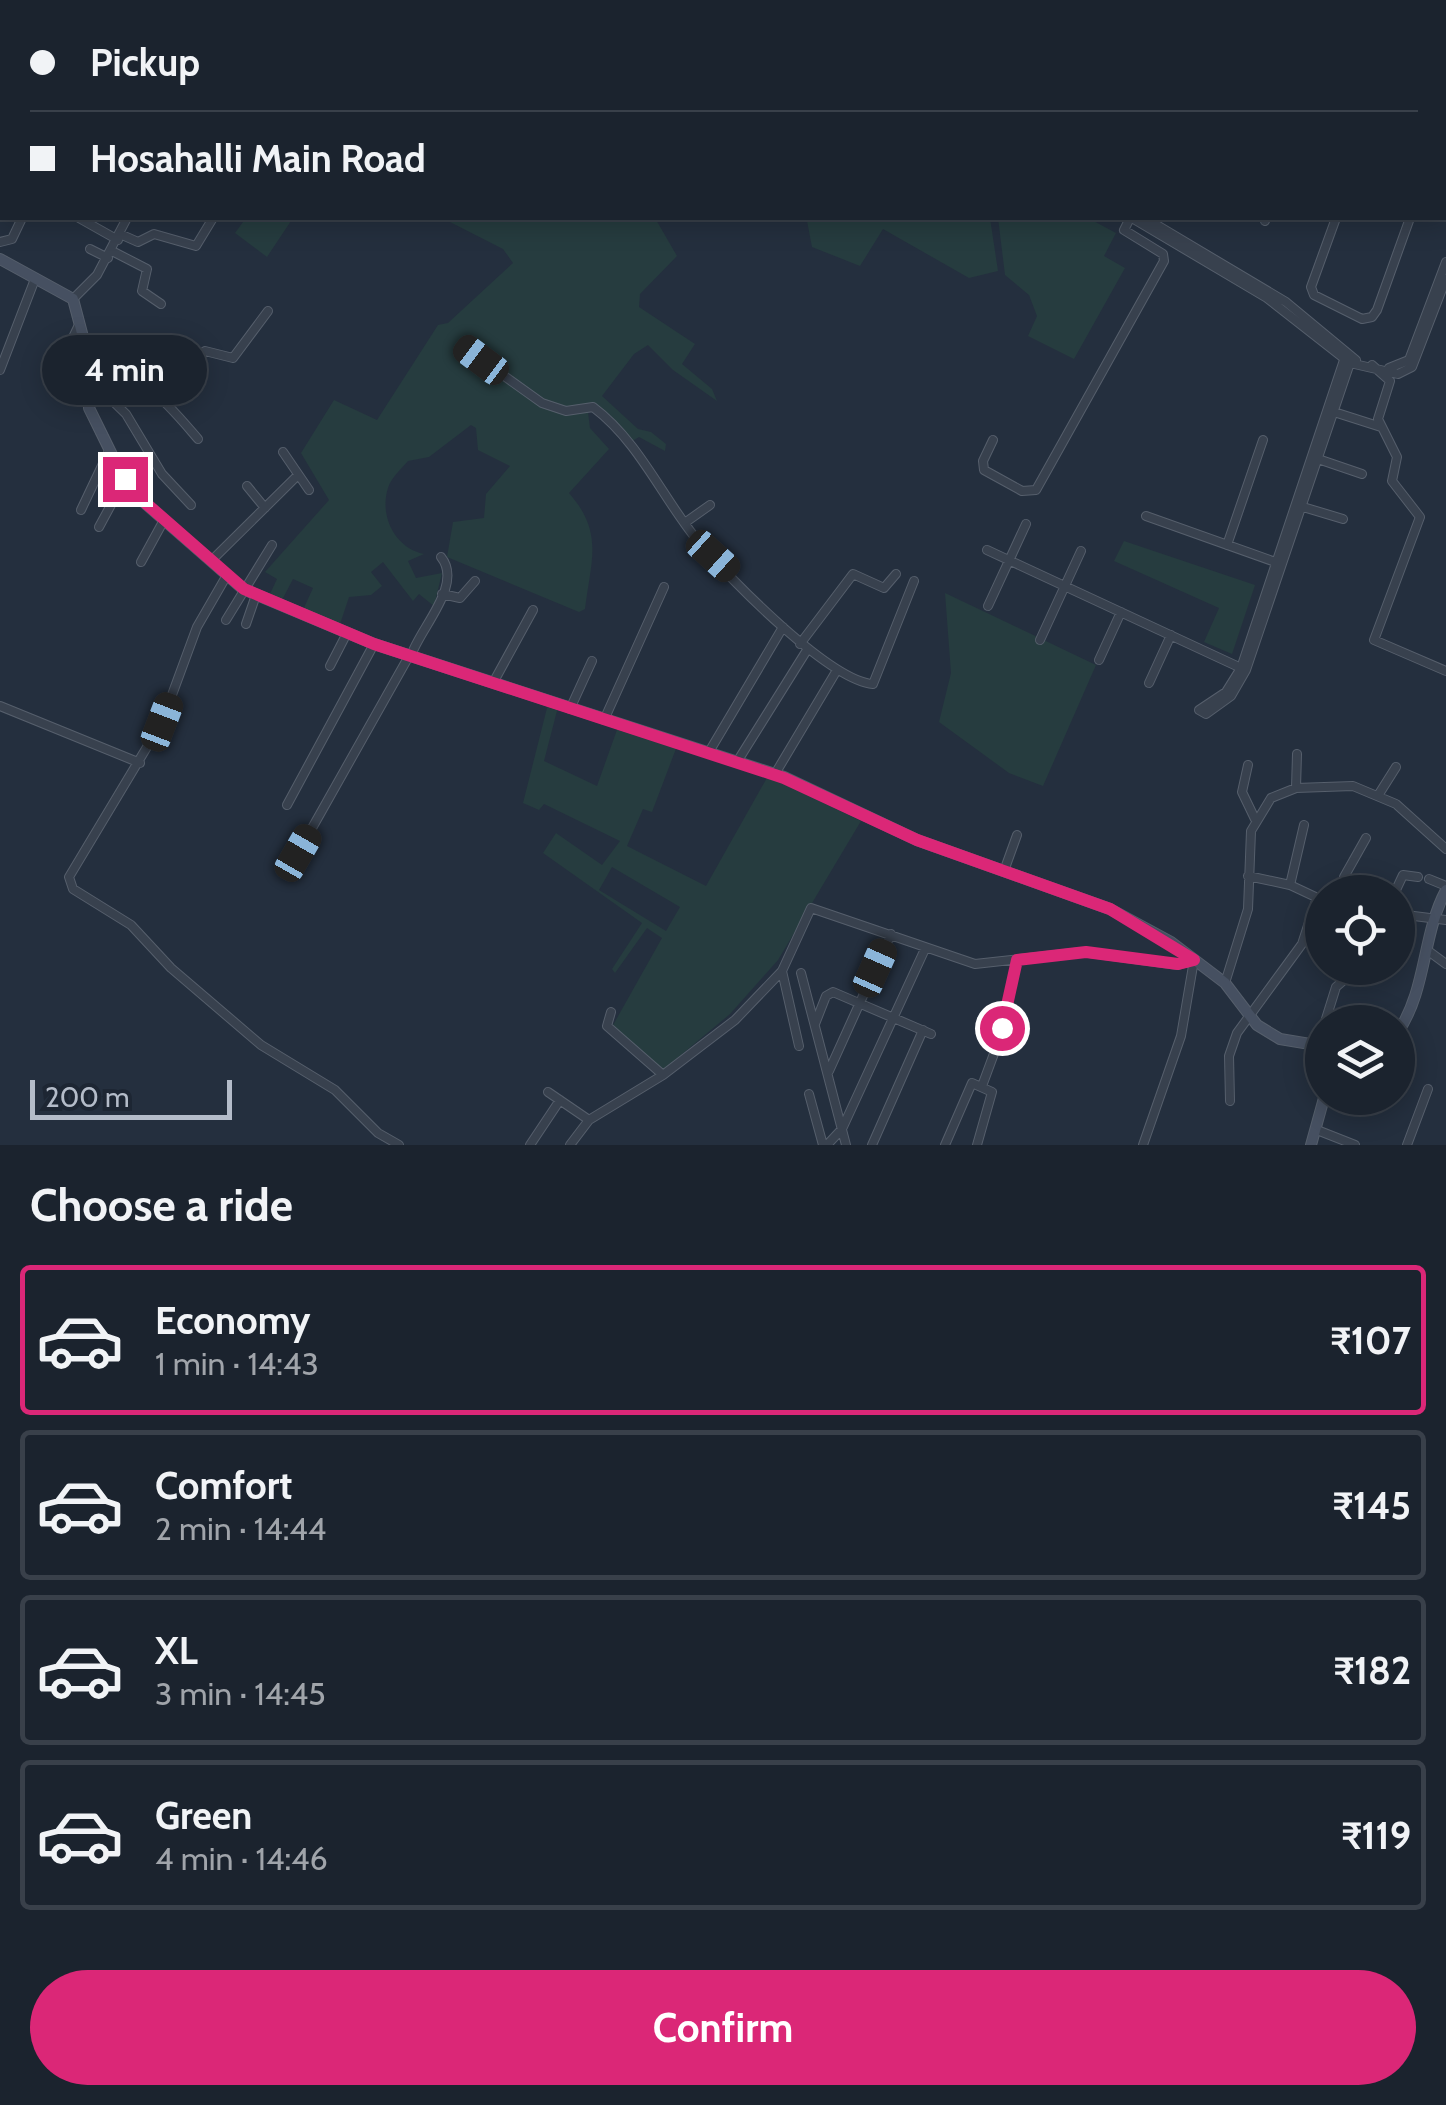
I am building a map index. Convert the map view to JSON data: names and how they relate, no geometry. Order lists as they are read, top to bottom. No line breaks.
{"scale_bar":"200 m","page":{"banner":["Pickup","Hosahalli Main Road"],"bubble":"4 min","scale":"200 m","heading":"Choose a ride","list":[{"name":"Economy","note":"1 min · 14:43","value":"₹107"},{"name":"Comfort","note":"2 min · 14:44","value":"₹145"},{"name":"XL","note":"3 min · 14:45","value":"₹182"},{"name":"Green","note":"4 min · 14:46","value":"₹119"}],"buttons":"Confirm"}}
